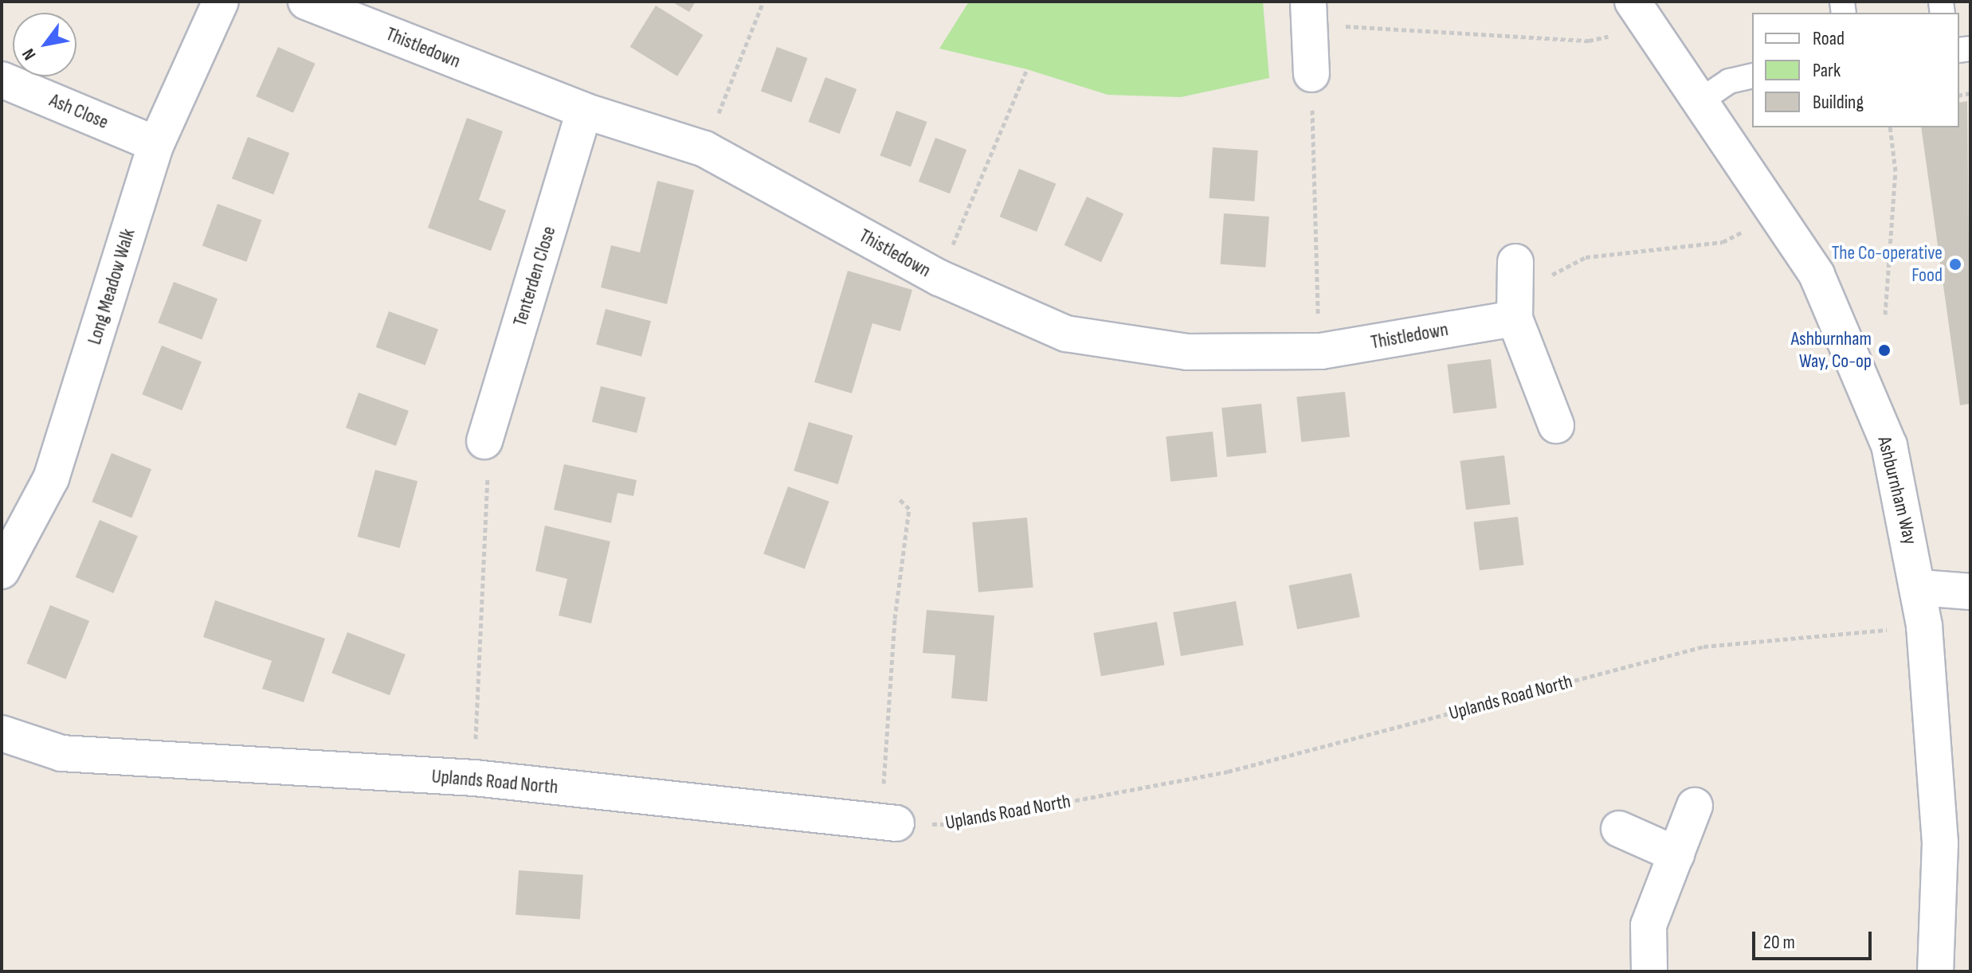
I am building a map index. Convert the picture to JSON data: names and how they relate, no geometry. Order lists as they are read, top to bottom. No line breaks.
{"streets":{"street":["Thistledown","Ash Close","Tenterden Close","Long Meadow Walk","Ashburnham Way","Uplands Road North"]},"crossings":[["Thistledown","Tenterden Close"],["Ash Close","Long Meadow Walk"],["Ashburnham Way","Uplands Road North"]],"places":["The Co-operative Food","Ashburnham Way, Co-op"],"legend":["Road","Park","Building"],"scale_bar":"20 m","north":"bottom left"}
